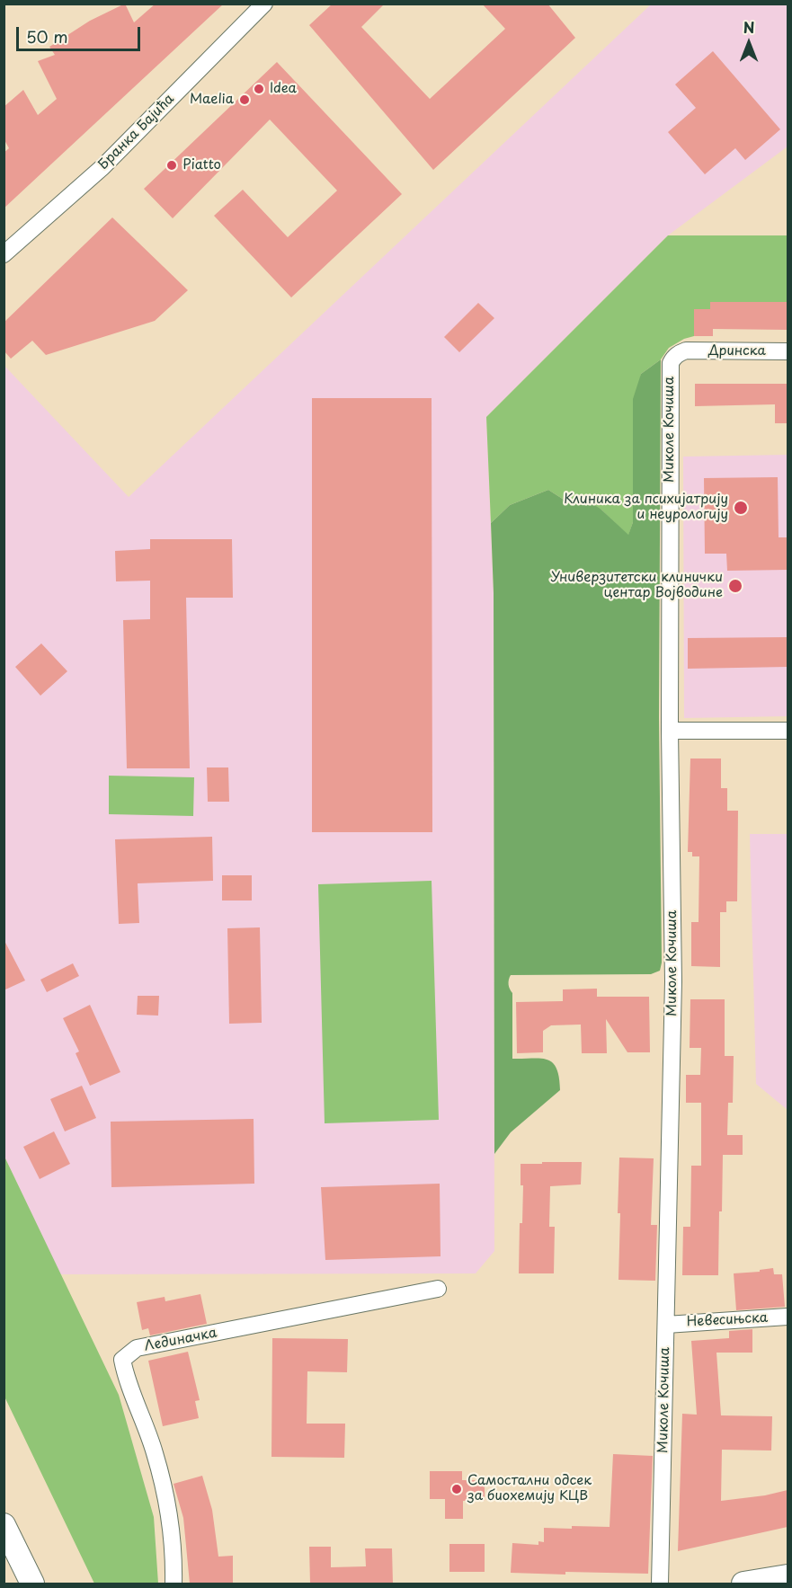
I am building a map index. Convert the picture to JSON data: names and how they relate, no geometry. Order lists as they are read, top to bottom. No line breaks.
{"streets":{"street":["Бранка Бајића","Дринска","Миколе Кочиша","Невесињска","Лединачка"]},"crossings":[["Дринска","Миколе Кочиша"],["Миколе Кочиша","Невесињска"]],"places":["Idea","Maelia","Piatto","Клиника за психијатрију и неурологију","Универзитетски клинички центар Војводине","Самостални одсек за биохемију КЦВ"],"scale_bar":"50 m","north":"top"}
